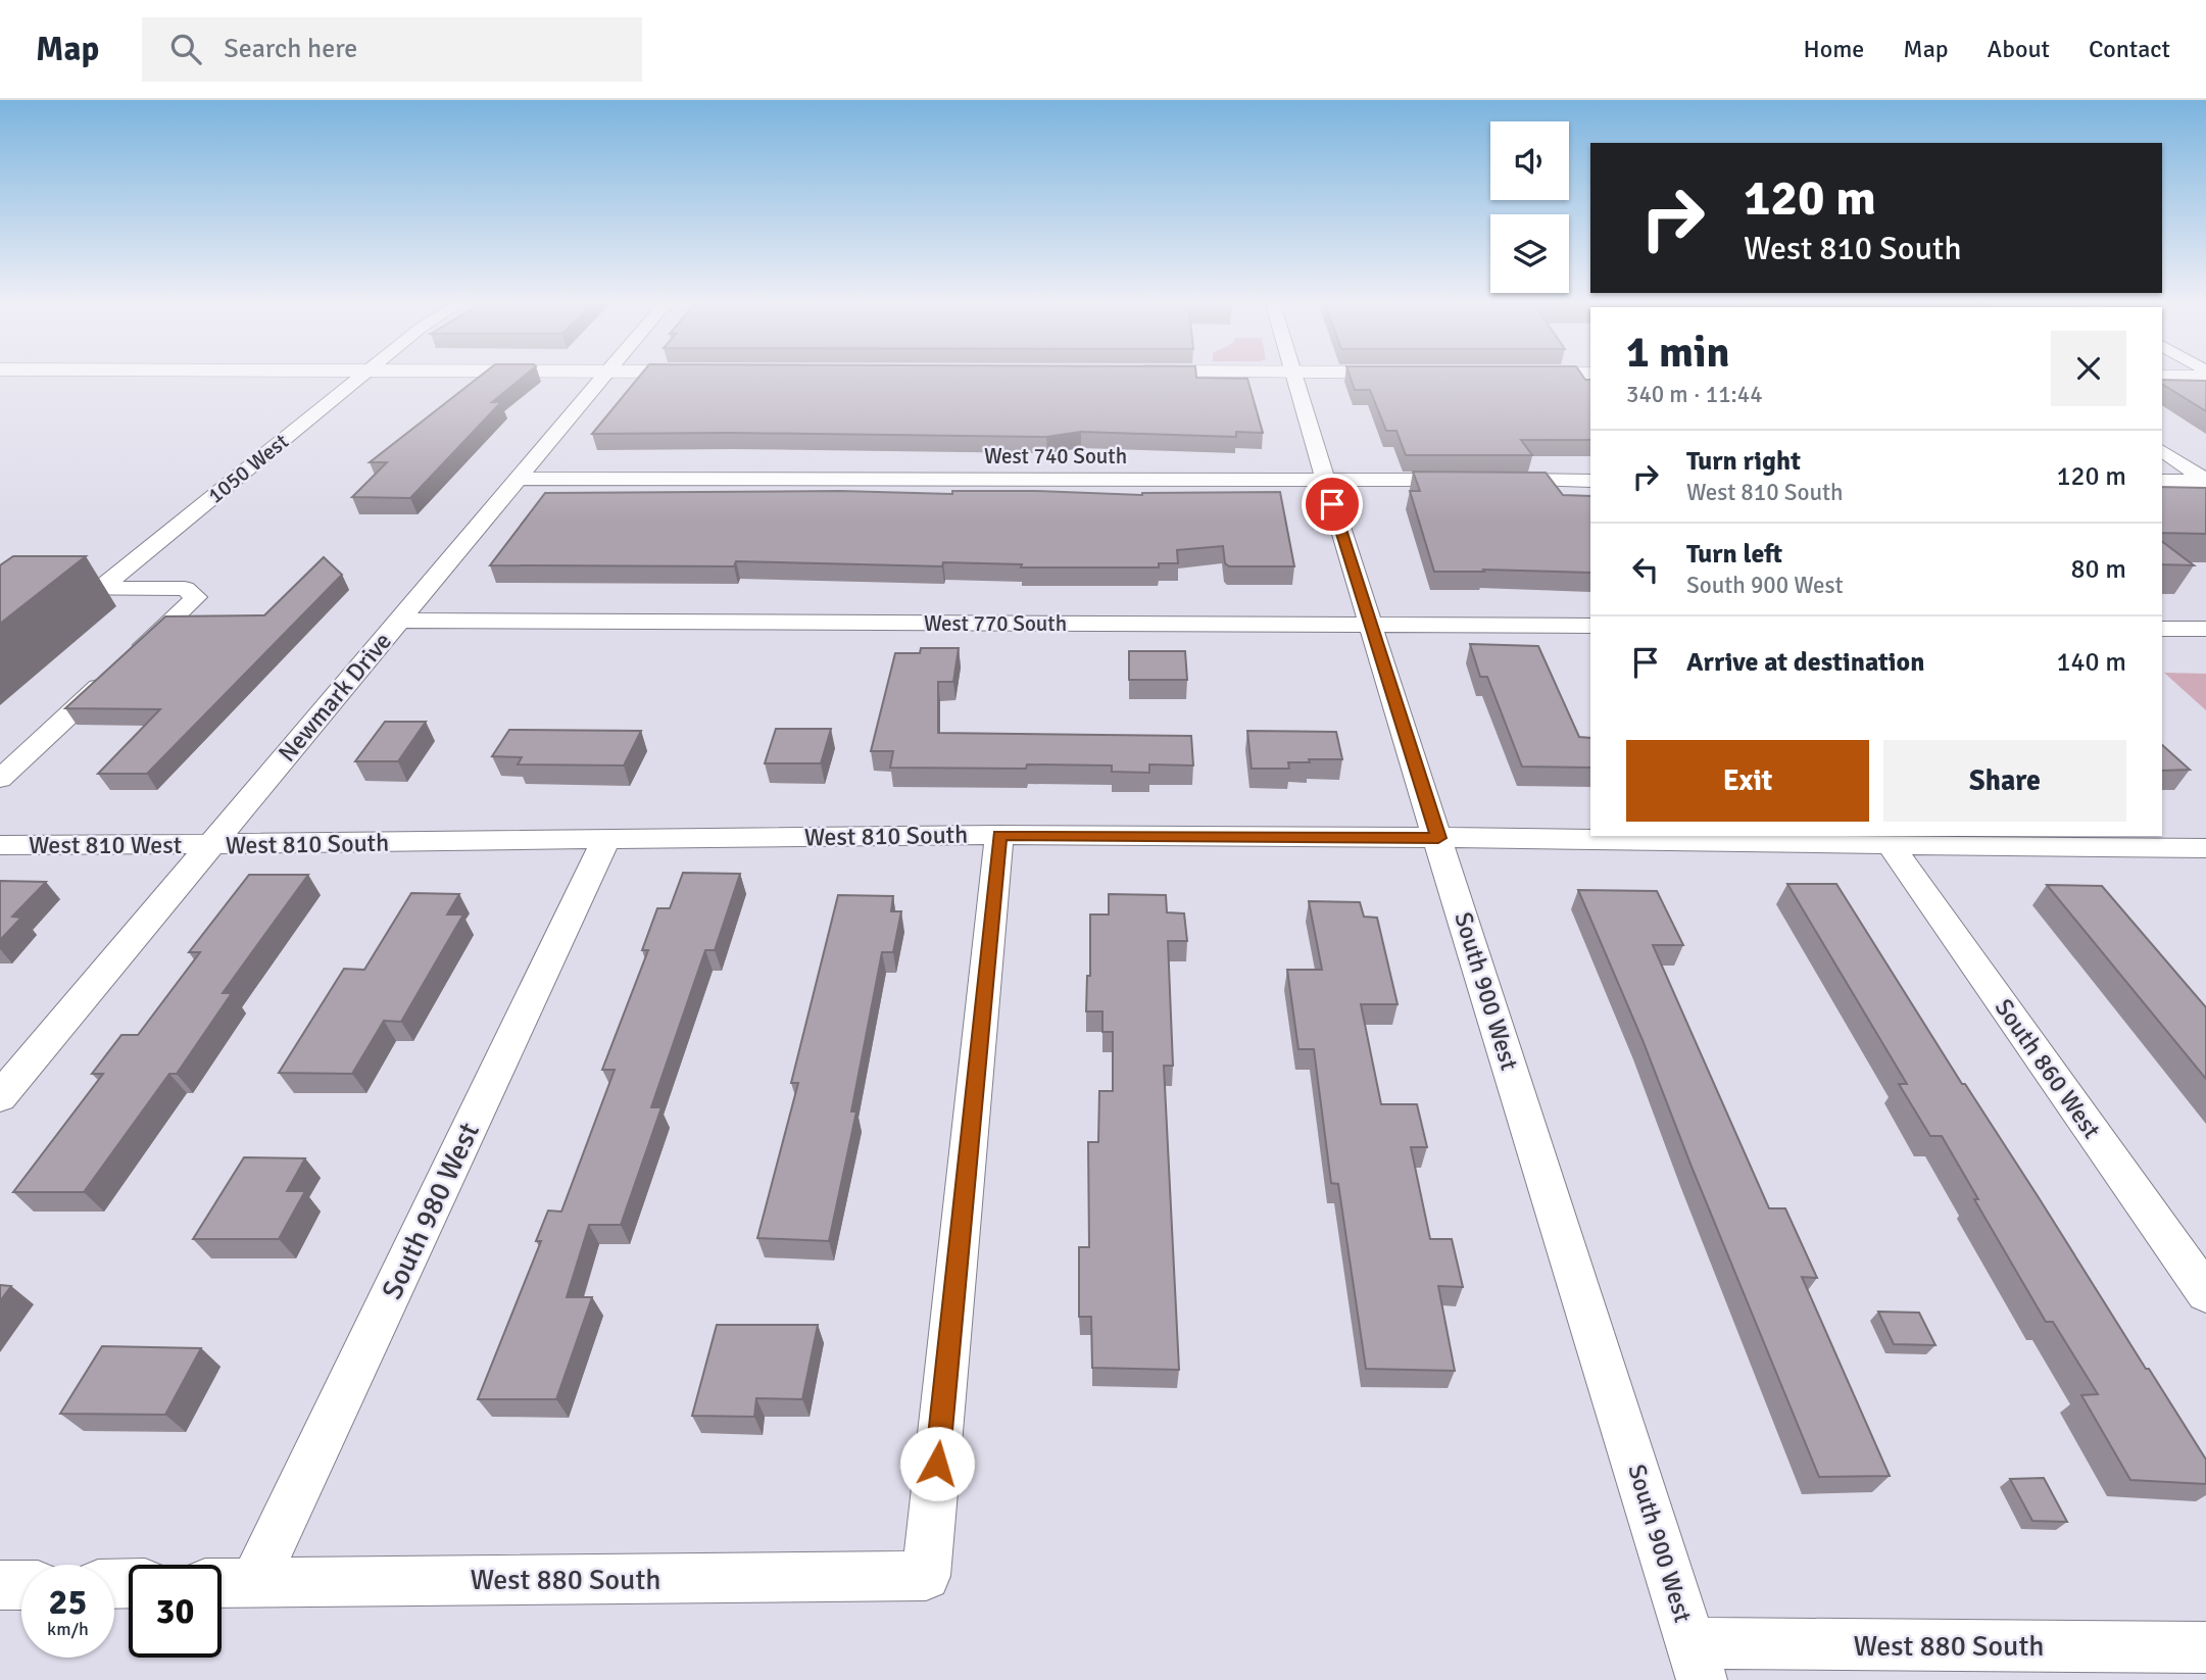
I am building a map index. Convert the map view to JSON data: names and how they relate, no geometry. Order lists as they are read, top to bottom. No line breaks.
{"streets":{"street":["West 740 South","1050 West","West 770 South","Newmark Drive","West 810 South","West 810 West","South 900 West","South 860 West","South 980 West","West 880 South"]},"crossings":[["West 740 South","Newmark Drive"],["West 740 South","South 900 West"],["West 770 South","Newmark Drive"],["West 770 South","South 900 West"],["Newmark Drive","West 810 South"],["Newmark Drive","West 810 West"],["West 810 South","West 810 West"],["West 810 South","South 900 West"],["West 810 South","South 860 West"],["West 810 South","South 980 West"],["West 810 South","West 880 South"],["South 900 West","West 880 South"],["South 980 West","West 880 South"]],"page":{"header":"Map","search":"Search here","nav":["Home","Map","About","Contact"],"turn":["120 m","West 810 South"],"heading":["1 min","340 m · 11:44"],"list":[{"name":"Turn right","note":"West 810 South","value":"120 m"},{"name":"Turn left","note":"South 900 West","value":"80 m"},{"name":"Arrive at destination","value":"140 m"}],"buttons":["Exit","Share"],"speed":"25 km/h","limit":"30"}}
